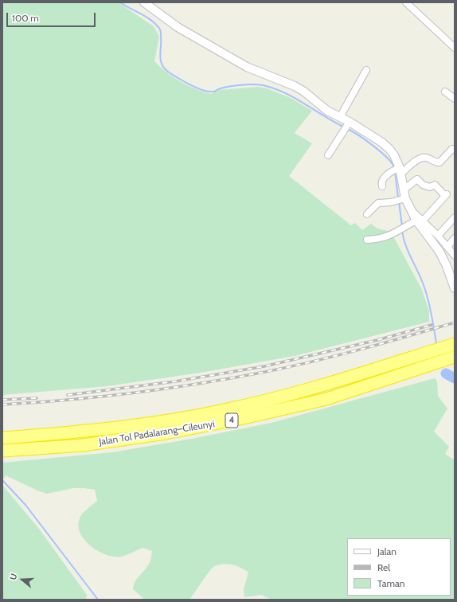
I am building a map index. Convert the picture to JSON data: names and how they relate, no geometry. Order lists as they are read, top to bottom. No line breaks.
{"streets":{"highway":["4","Jalan Tol Padalarang–Cileunyi"]},"legend":["Jalan","Rel","Taman"],"scale_bar":"100 m","north":"left"}
